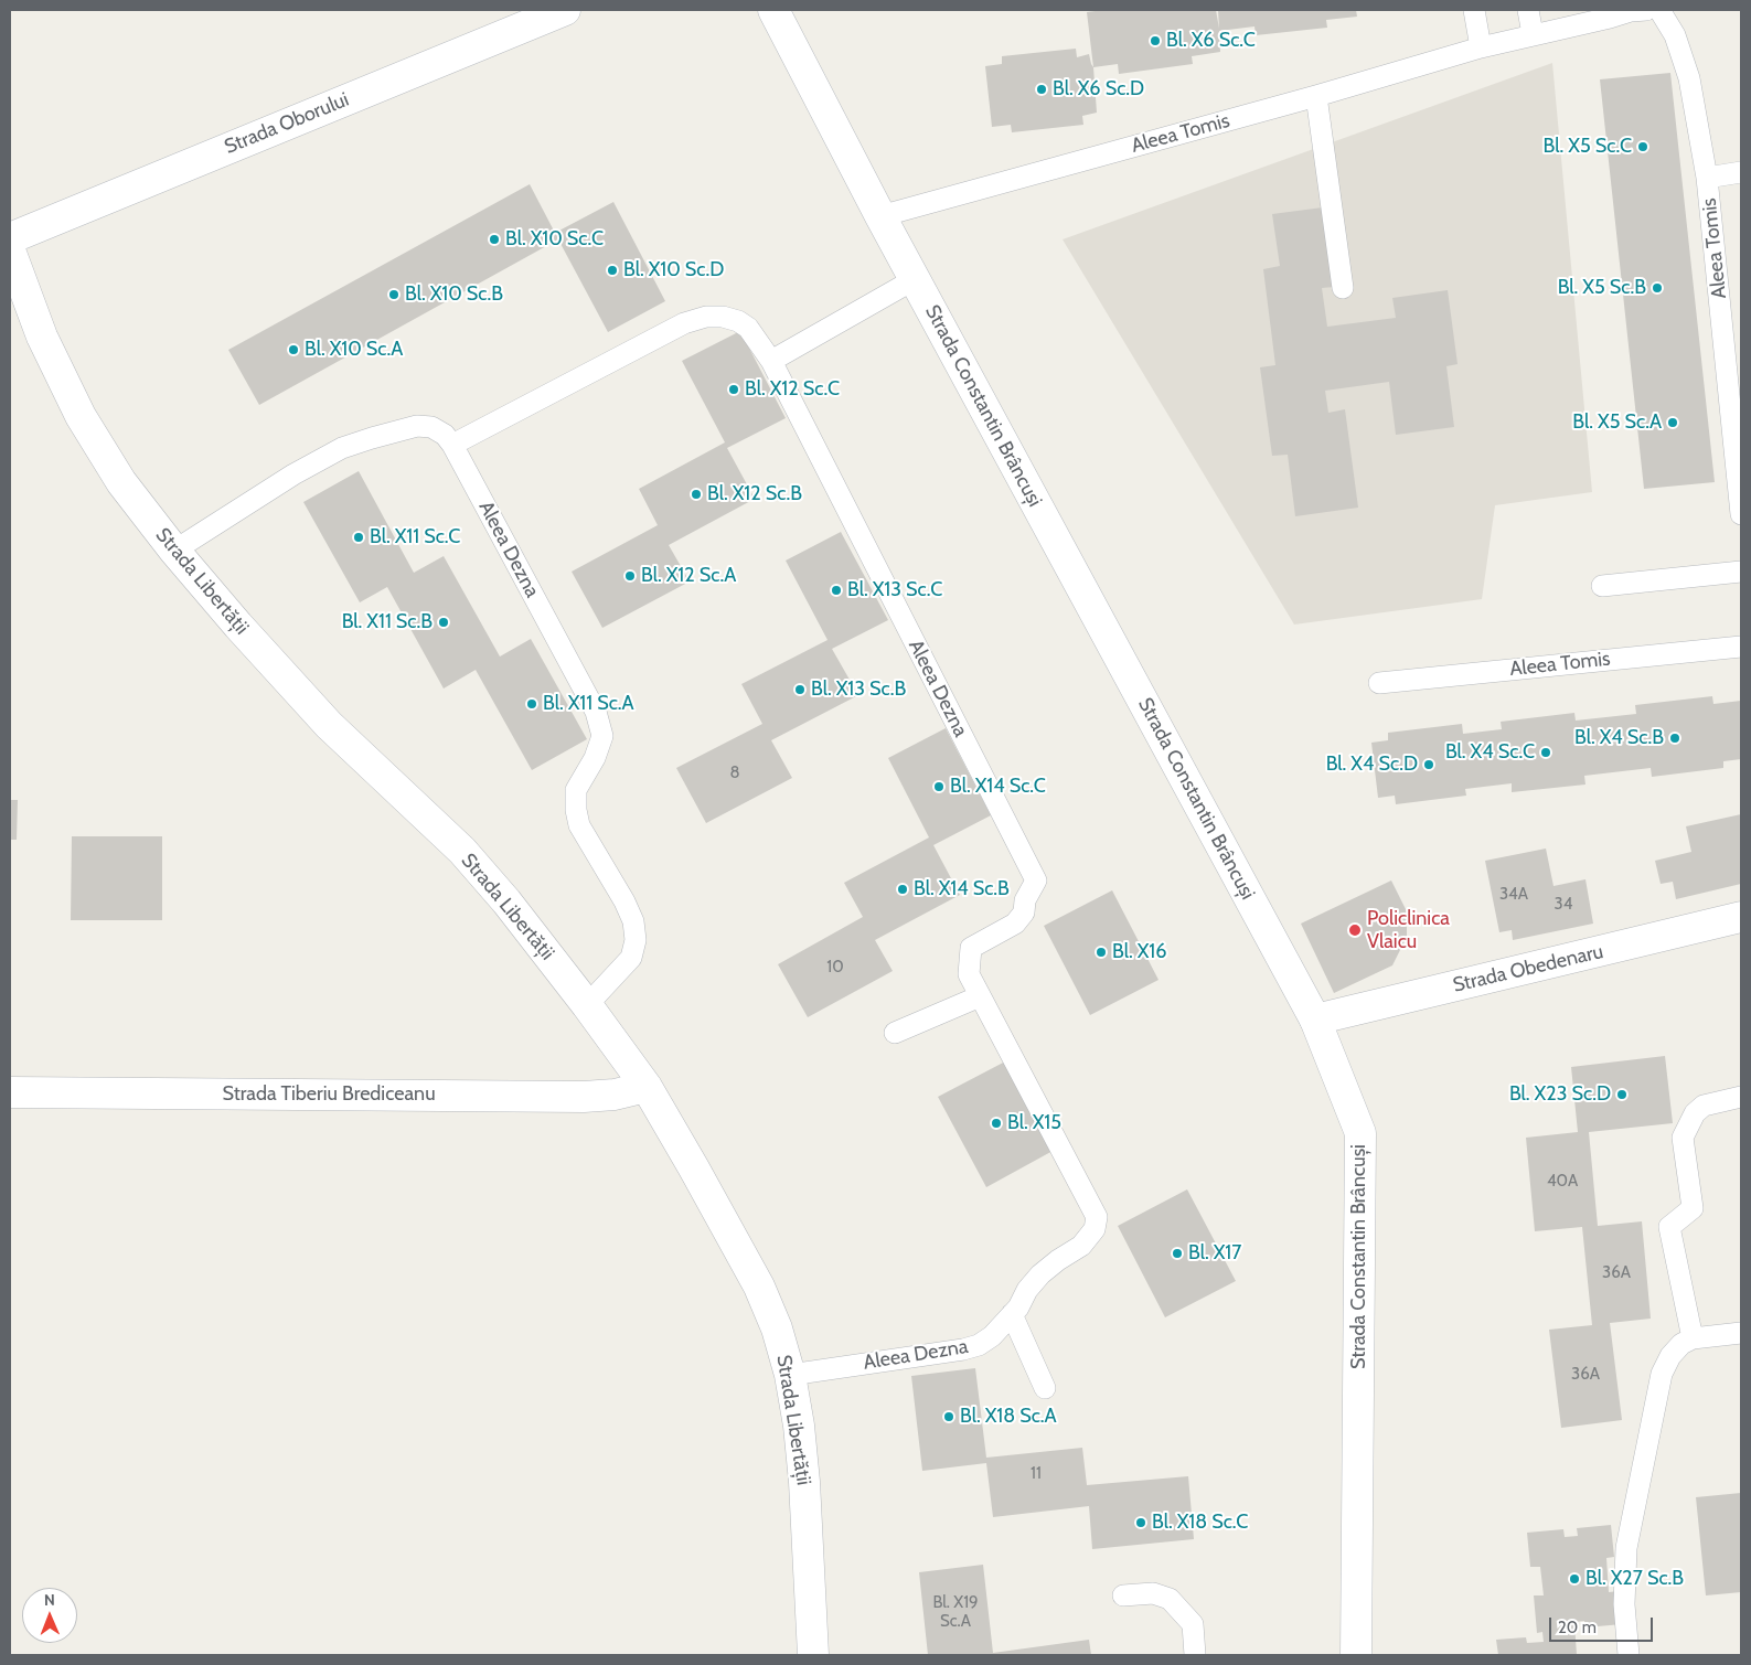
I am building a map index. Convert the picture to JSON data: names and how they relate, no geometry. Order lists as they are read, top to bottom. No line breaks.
{"streets":{"street":["Strada Oborului","Strada Constantin Brâncuși","Strada Libertății","Strada Obedenaru","Strada Tiberiu Brediceanu"],"lane":["Aleea Tomis","Aleea Dezna"]},"crossings":[["Aleea Tomis","Strada Constantin Brâncuși"],["Strada Constantin Brâncuși","Strada Obedenaru"],["Aleea Dezna","Strada Libertății"],["Strada Libertății","Strada Tiberiu Brediceanu"]],"places":["Bl. X6 Sc.C","Bl. X6 Sc.D","Bl. X5 Sc.C","Bl. X10 Sc.C","Bl. X10 Sc.D","Bl. X5 Sc.B","Bl. X10 Sc.B","Bl. X10 Sc.A","Bl. X12 Sc.C","Bl. X5 Sc.A","Bl. X12 Sc.B","Bl. X11 Sc.C","Bl. X12 Sc.A","Bl. X13 Sc.C","Bl. X11 Sc.B","Bl. X13 Sc.B","Bl. X11 Sc.A","Bl. X4 Sc.B","Bl. X4 Sc.C","Bl. X4 Sc.D","Bl. X14 Sc.C","Bl. X14 Sc.B","Policlinica Vlaicu","Bl. X16","Bl. X23 Sc.D","Bl. X15","Bl. X17","Bl. X18 Sc.A","Bl. X18 Sc.C","Bl. X27 Sc.B"],"house_numbers":["8","34A","34","10","40A","36A","36A","11","Bl. X19 Sc.A"],"scale_bar":"20 m","north":"top"}
